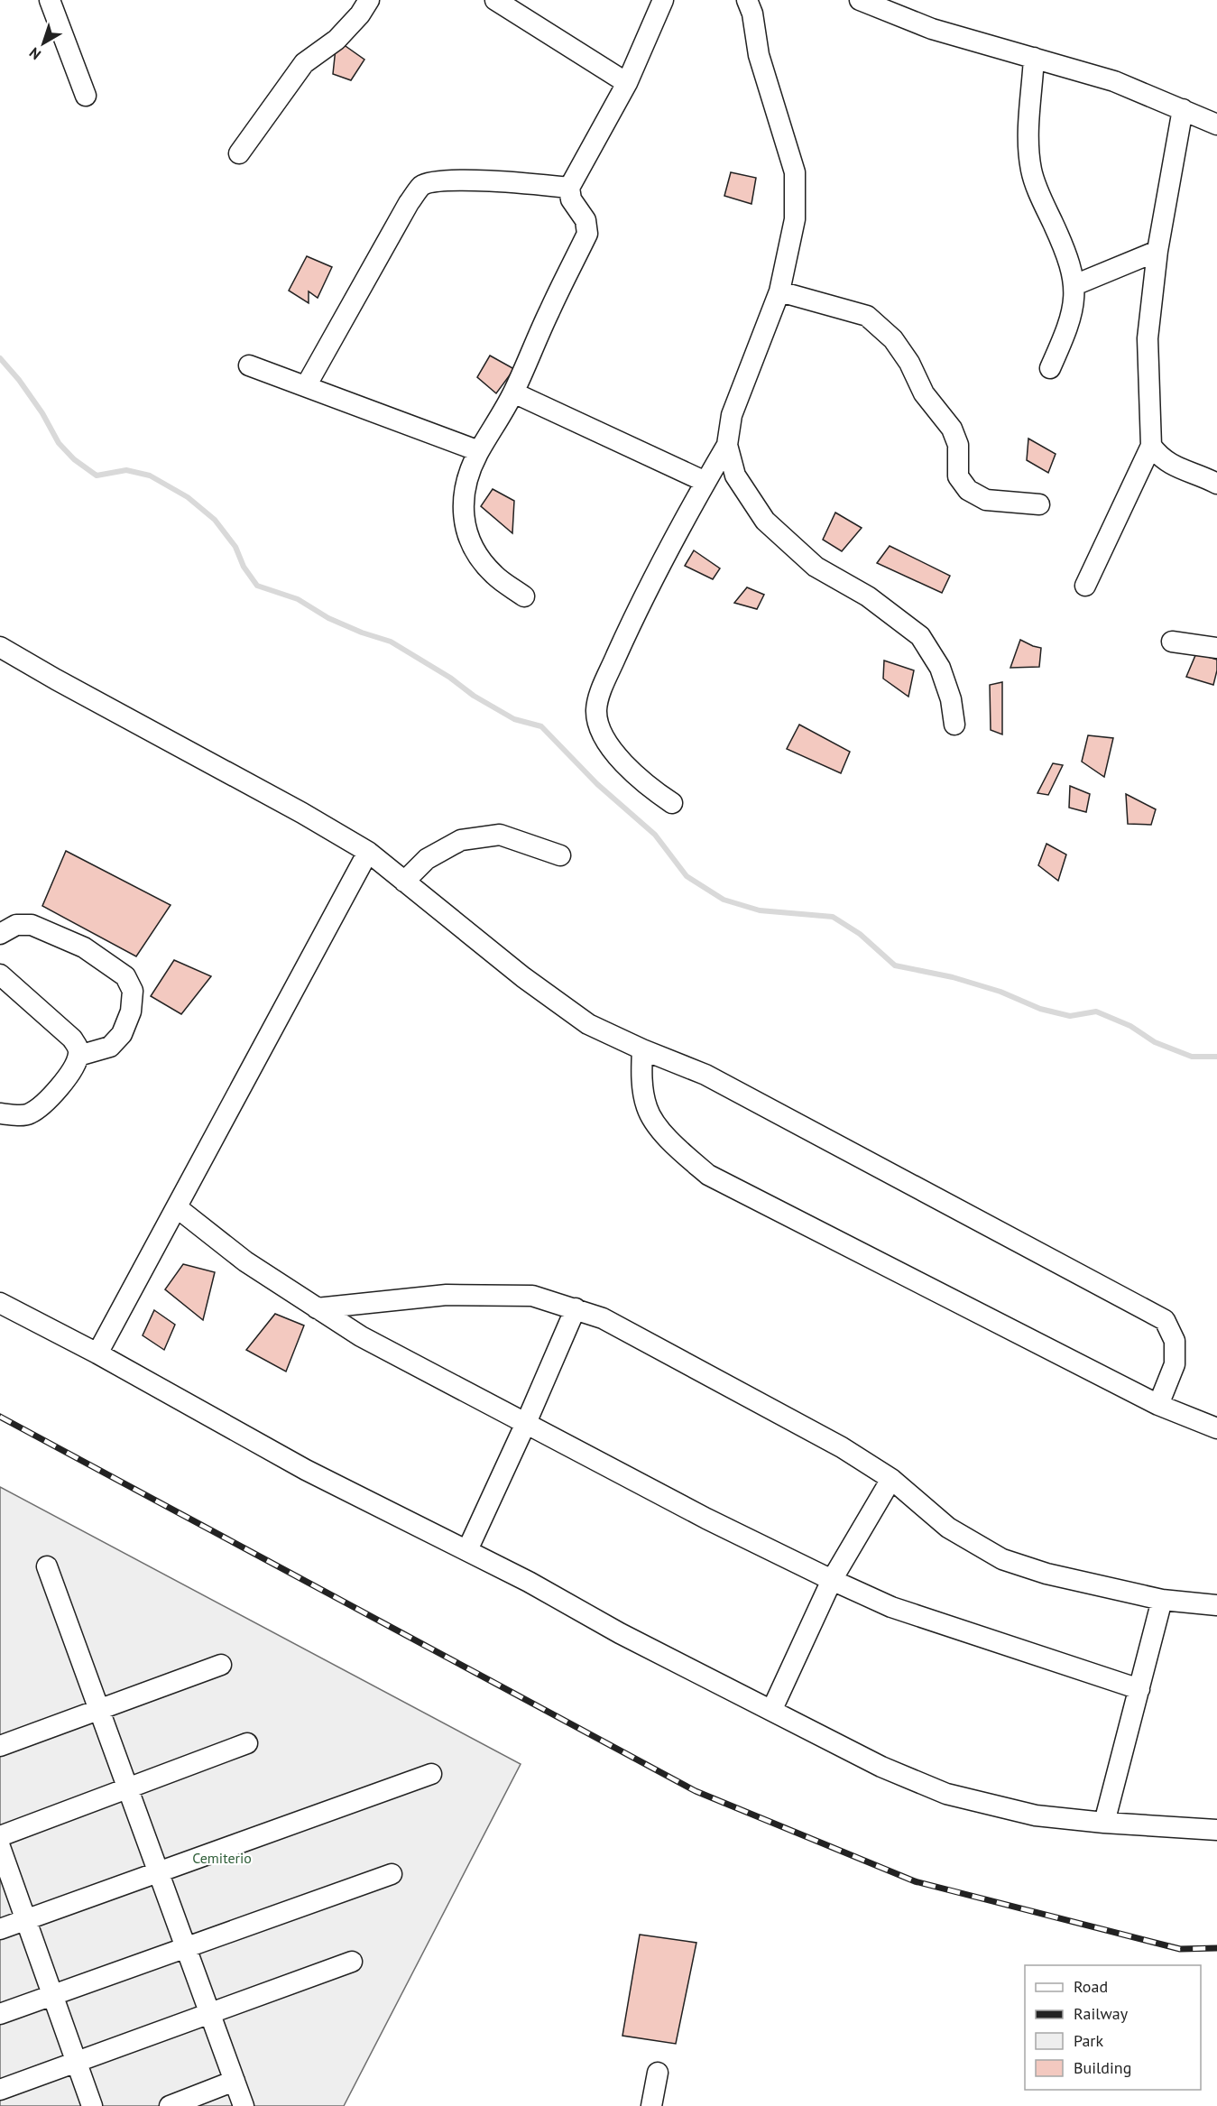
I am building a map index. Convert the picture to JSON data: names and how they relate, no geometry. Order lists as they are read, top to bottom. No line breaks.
{"parks":["Cemiterio"],"legend":["Road","Railway","Park","Building"],"north":"bottom left"}
